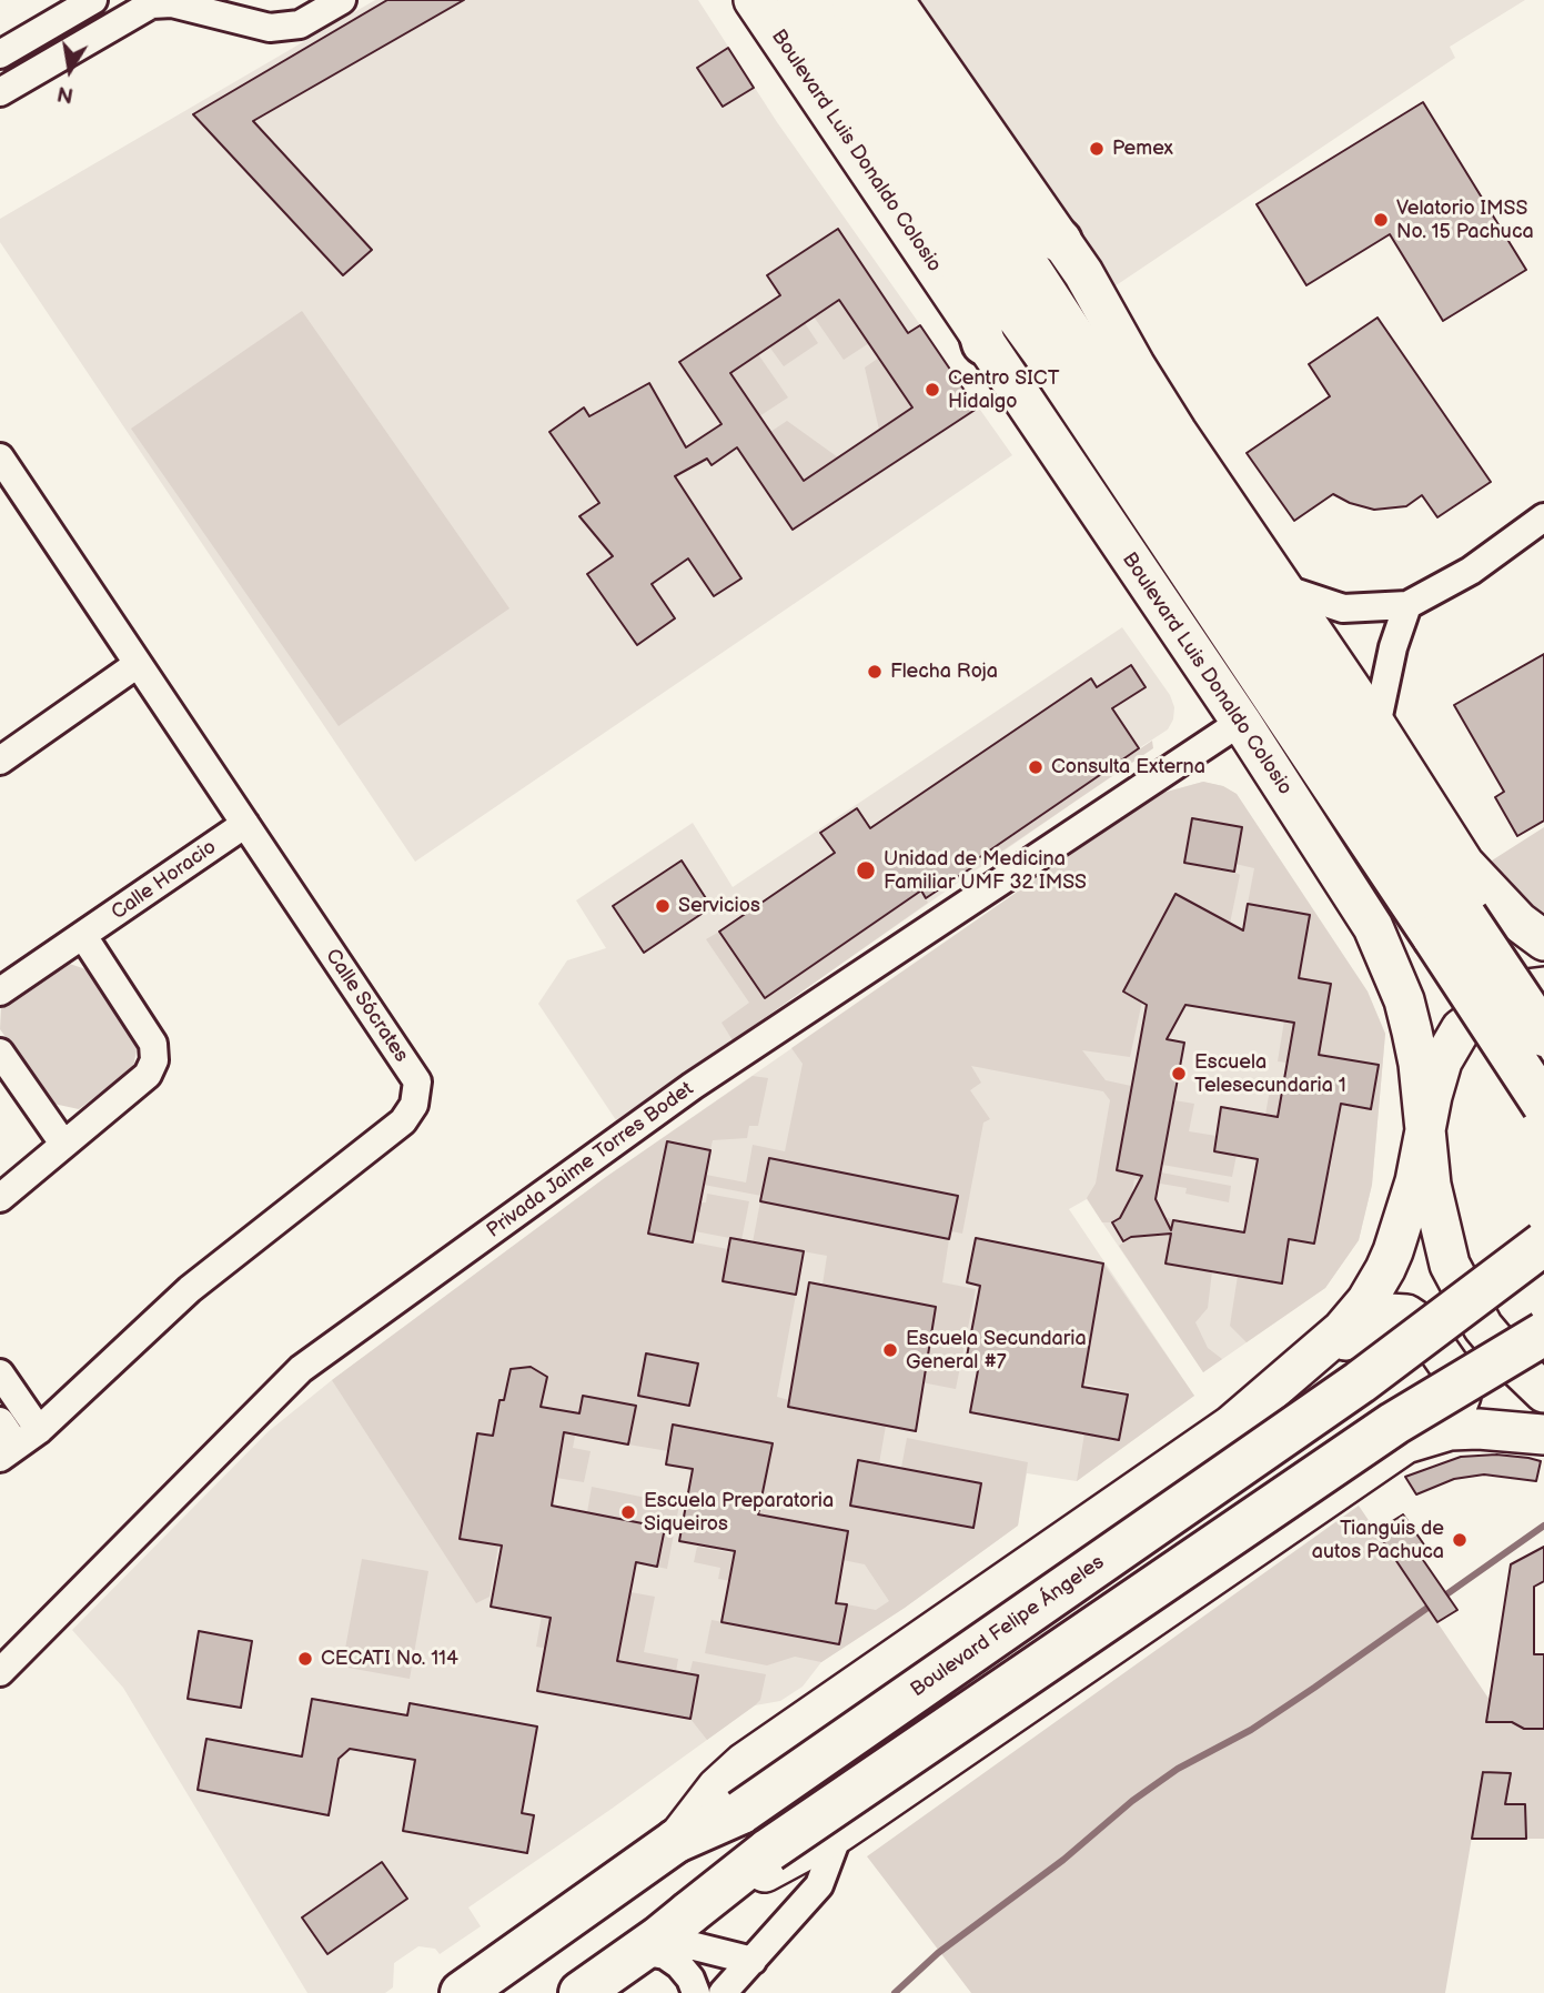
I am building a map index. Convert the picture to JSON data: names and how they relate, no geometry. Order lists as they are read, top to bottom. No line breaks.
{"streets":{"main road":["Boulevard Luis Donaldo Colosio","Boulevard Felipe Ángeles"],"street":["Calle Horacio","Calle Sócrates","Privada Jaime Torres Bodet"]},"crossings":[["Boulevard Luis Donaldo Colosio","Privada Jaime Torres Bodet"],["Calle Horacio","Calle Sócrates"]],"places":["Pemex","Velatorio IMSS No. 15 Pachuca","Centro SICT Hidalgo","Flecha Roja","Consulta Externa","Unidad de Medicina Familiar UMF 32 IMSS","Servicios","Escuela Telesecundaria 1","Escuela Secundaria General #7","Escuela Preparatoria Siqueiros","Tianguis de autos Pachuca","CECATI No. 114"],"north":"bottom"}
